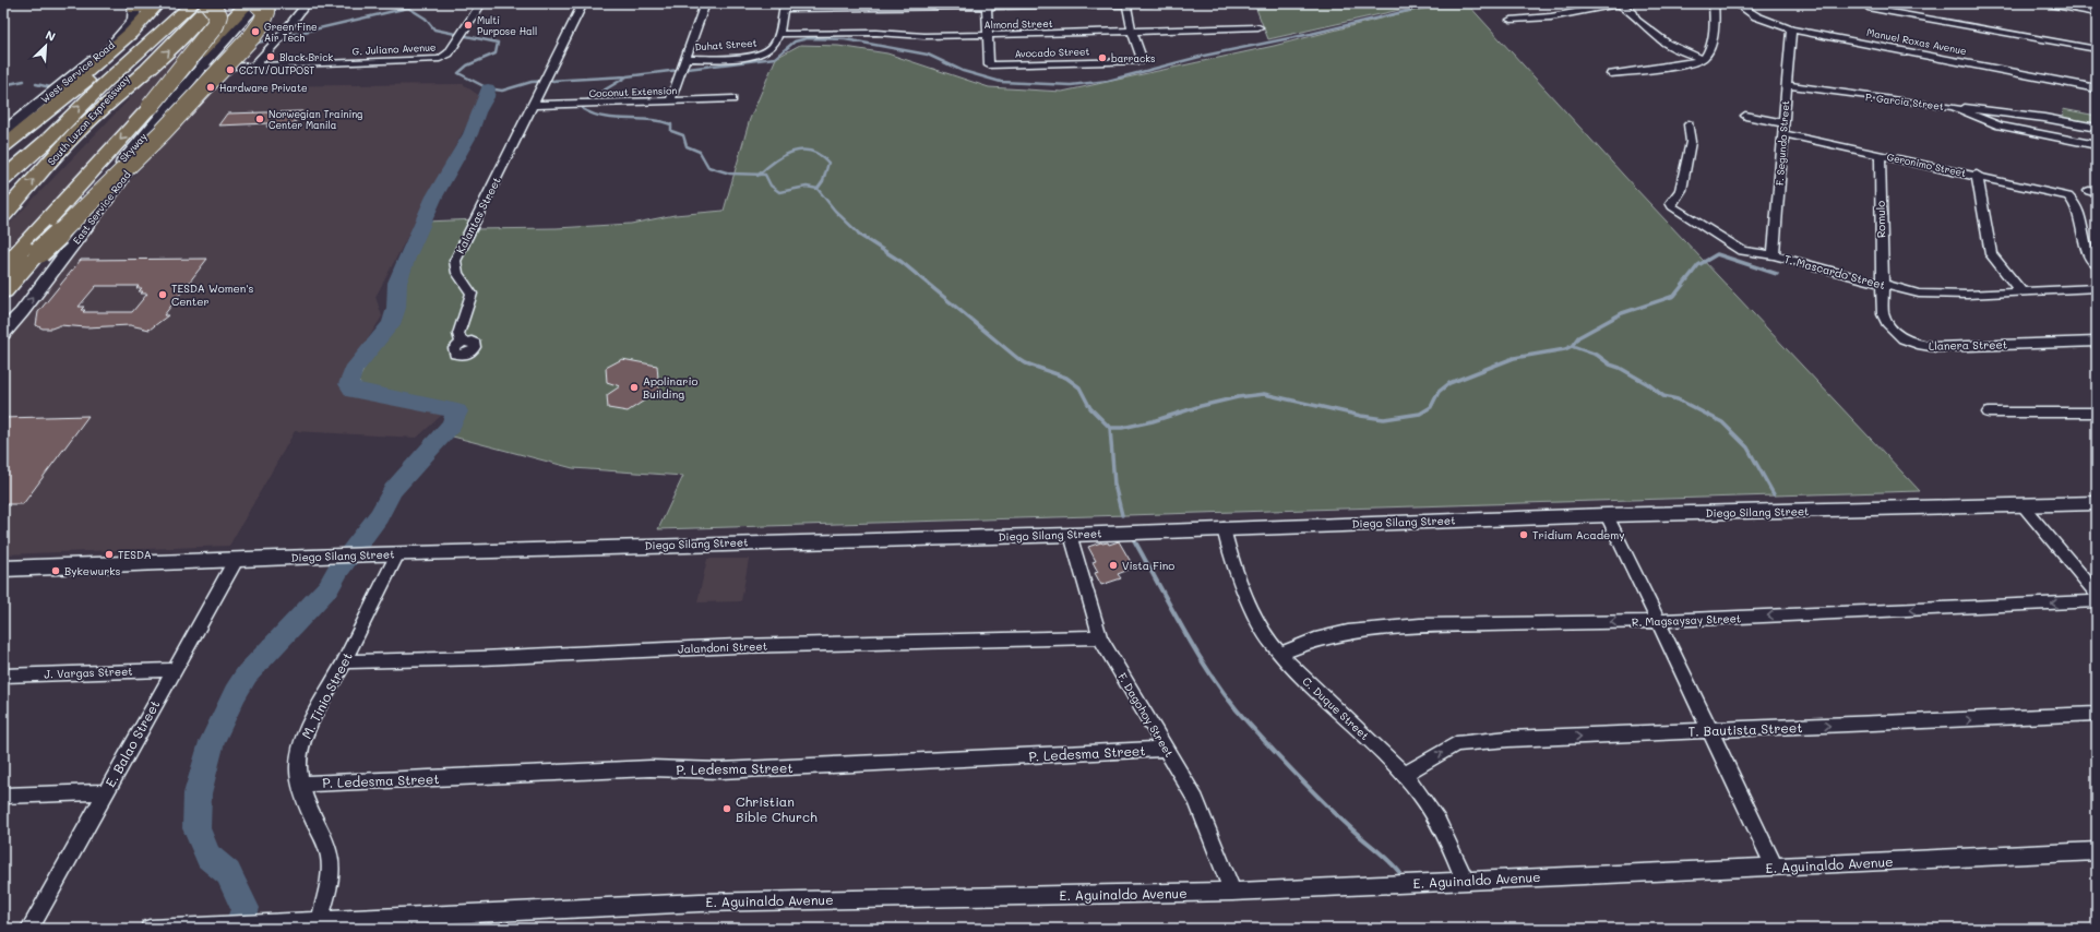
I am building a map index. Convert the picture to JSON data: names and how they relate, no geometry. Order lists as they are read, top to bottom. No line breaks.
{"streets":{"highway":["South Luzon Expressway","Skyway"],"main road":["West Service Road","East Service Road"],"street":["Almond Street","Manuel Roxas Avenue","Duhat Street","G. Juliano Avenue","Avocado Street","Coconut Extension","P. Garcia Street","F. Segundo Street","Geronimo Street","Kalantas Street","Romulo","T. Mascardo Street","Llanera Street","Diego Silang Street","R. Magsaysay Street","Jalandoni Street","J. Vargas Street","M. Tinio Street","C. Duque Street","F. Dagohoy Street","T. Bautista Street","E. Balao Street","P. Ledesma Street","E. Aguinaldo Avenue"]},"crossings":[["Almond Street","Duhat Street"],["Almond Street","Avocado Street"],["Manuel Roxas Avenue","F. Segundo Street"],["G. Juliano Avenue","East Service Road"],["Coconut Extension","Kalantas Street"],["P. Garcia Street","F. Segundo Street"],["F. Segundo Street","Geronimo Street"],["F. Segundo Street","T. Mascardo Street"],["Geronimo Street","Romulo"],["Romulo","T. Mascardo Street"],["Romulo","Llanera Street"],["T. Mascardo Street","Llanera Street"],["Diego Silang Street","M. Tinio Street"],["Diego Silang Street","C. Duque Street"],["Diego Silang Street","F. Dagohoy Street"],["Diego Silang Street","E. Balao Street"],["R. Magsaysay Street","C. Duque Street"],["Jalandoni Street","M. Tinio Street"],["Jalandoni Street","F. Dagohoy Street"],["J. Vargas Street","E. Balao Street"],["M. Tinio Street","P. Ledesma Street"],["M. Tinio Street","E. Aguinaldo Avenue"],["C. Duque Street","T. Bautista Street"],["C. Duque Street","E. Aguinaldo Avenue"],["F. Dagohoy Street","P. Ledesma Street"],["F. Dagohoy Street","E. Aguinaldo Avenue"]],"one_way":["R. Magsaysay Street","T. Bautista Street"],"places":["Multi Purpose Hall","Green Fine Air Tech","Black Brick","barracks","CCTV/OUTPOST","Hardware Private","Norwegian Training Center Manila","TESDA Women's Center","Apolinario Building","Tridium Academy","TESDA","Vista Fino","Bykewurks","Christian Bible Church"],"north":"top right"}
